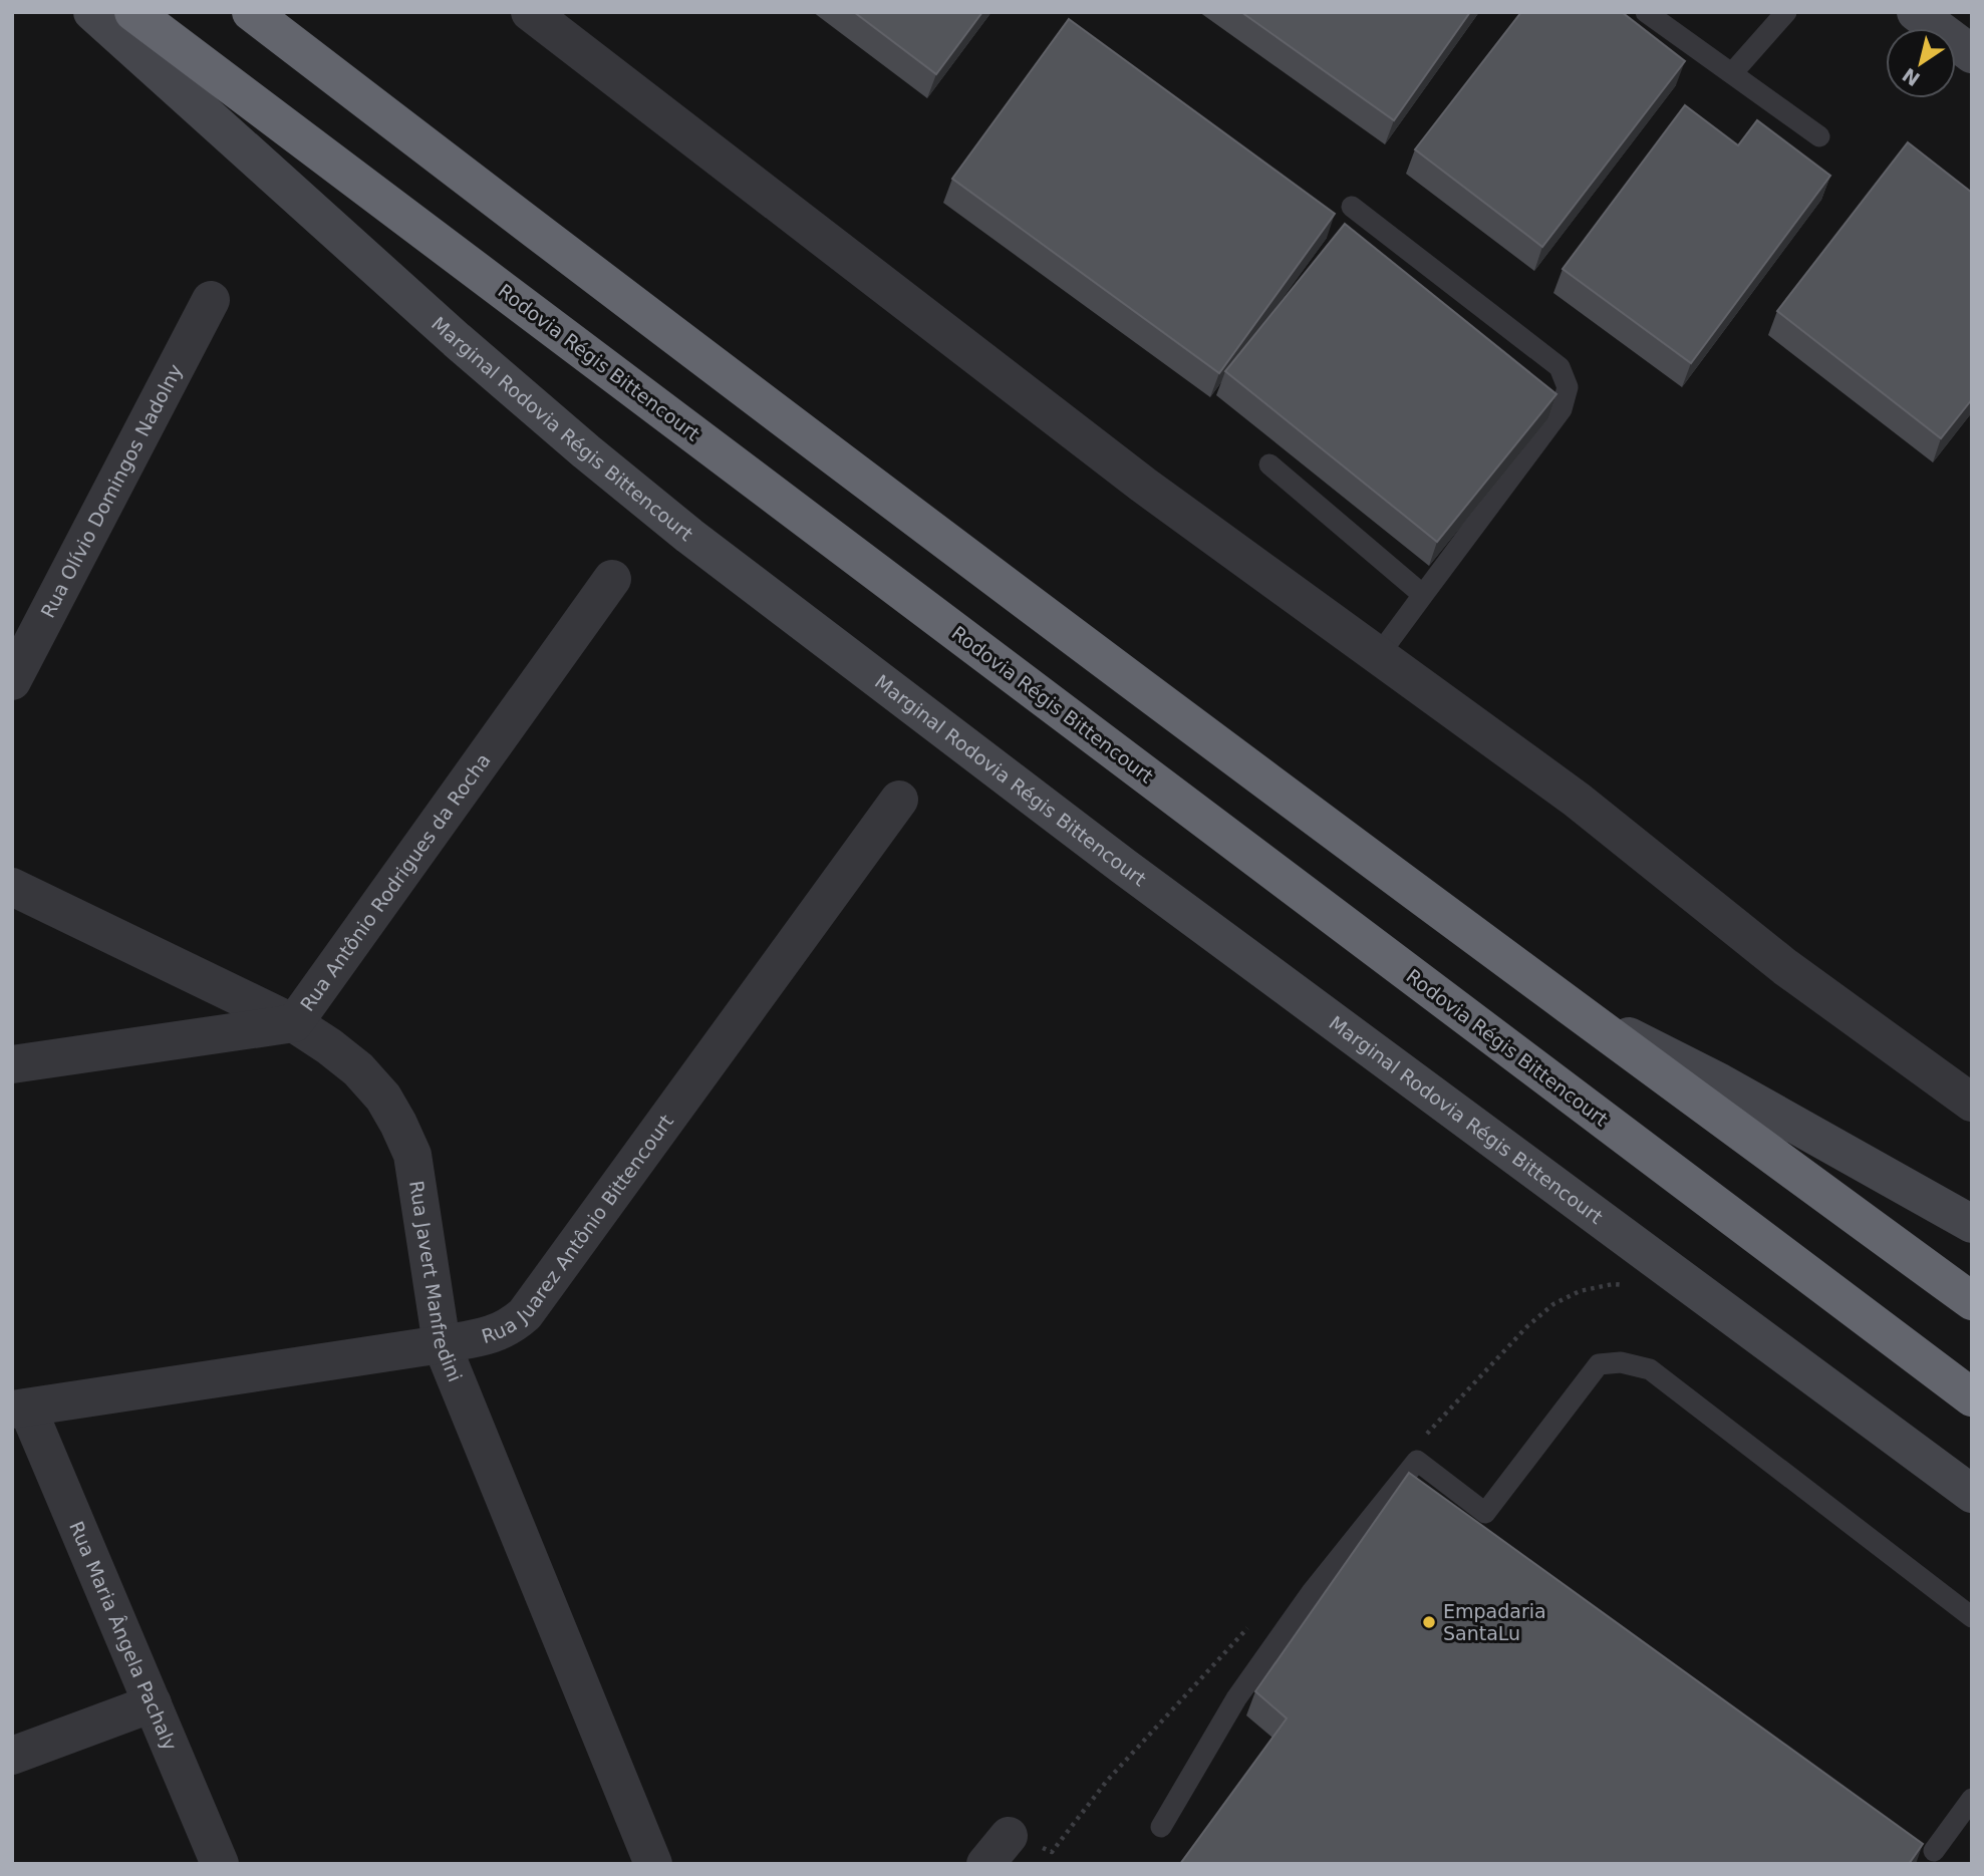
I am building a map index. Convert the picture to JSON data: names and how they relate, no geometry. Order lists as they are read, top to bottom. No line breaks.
{"streets":{"highway":["Rodovia Régis Bittencourt"],"main road":["Marginal Rodovia Régis Bittencourt"],"street":["Rua Olívio Domingos Nadolny","Rua Antônio Rodrigues da Rocha","Rua Juarez Antônio Bittencourt","Rua Javert Manfredini","Rua Maria Ângela Pachaly"]},"crossings":[["Rua Antônio Rodrigues da Rocha","Rua Javert Manfredini"],["Rua Juarez Antônio Bittencourt","Rua Javert Manfredini"],["Rua Juarez Antônio Bittencourt","Rua Maria Ângela Pachaly"]],"places":["Empadaria SantaLu"],"north":"bottom left"}
